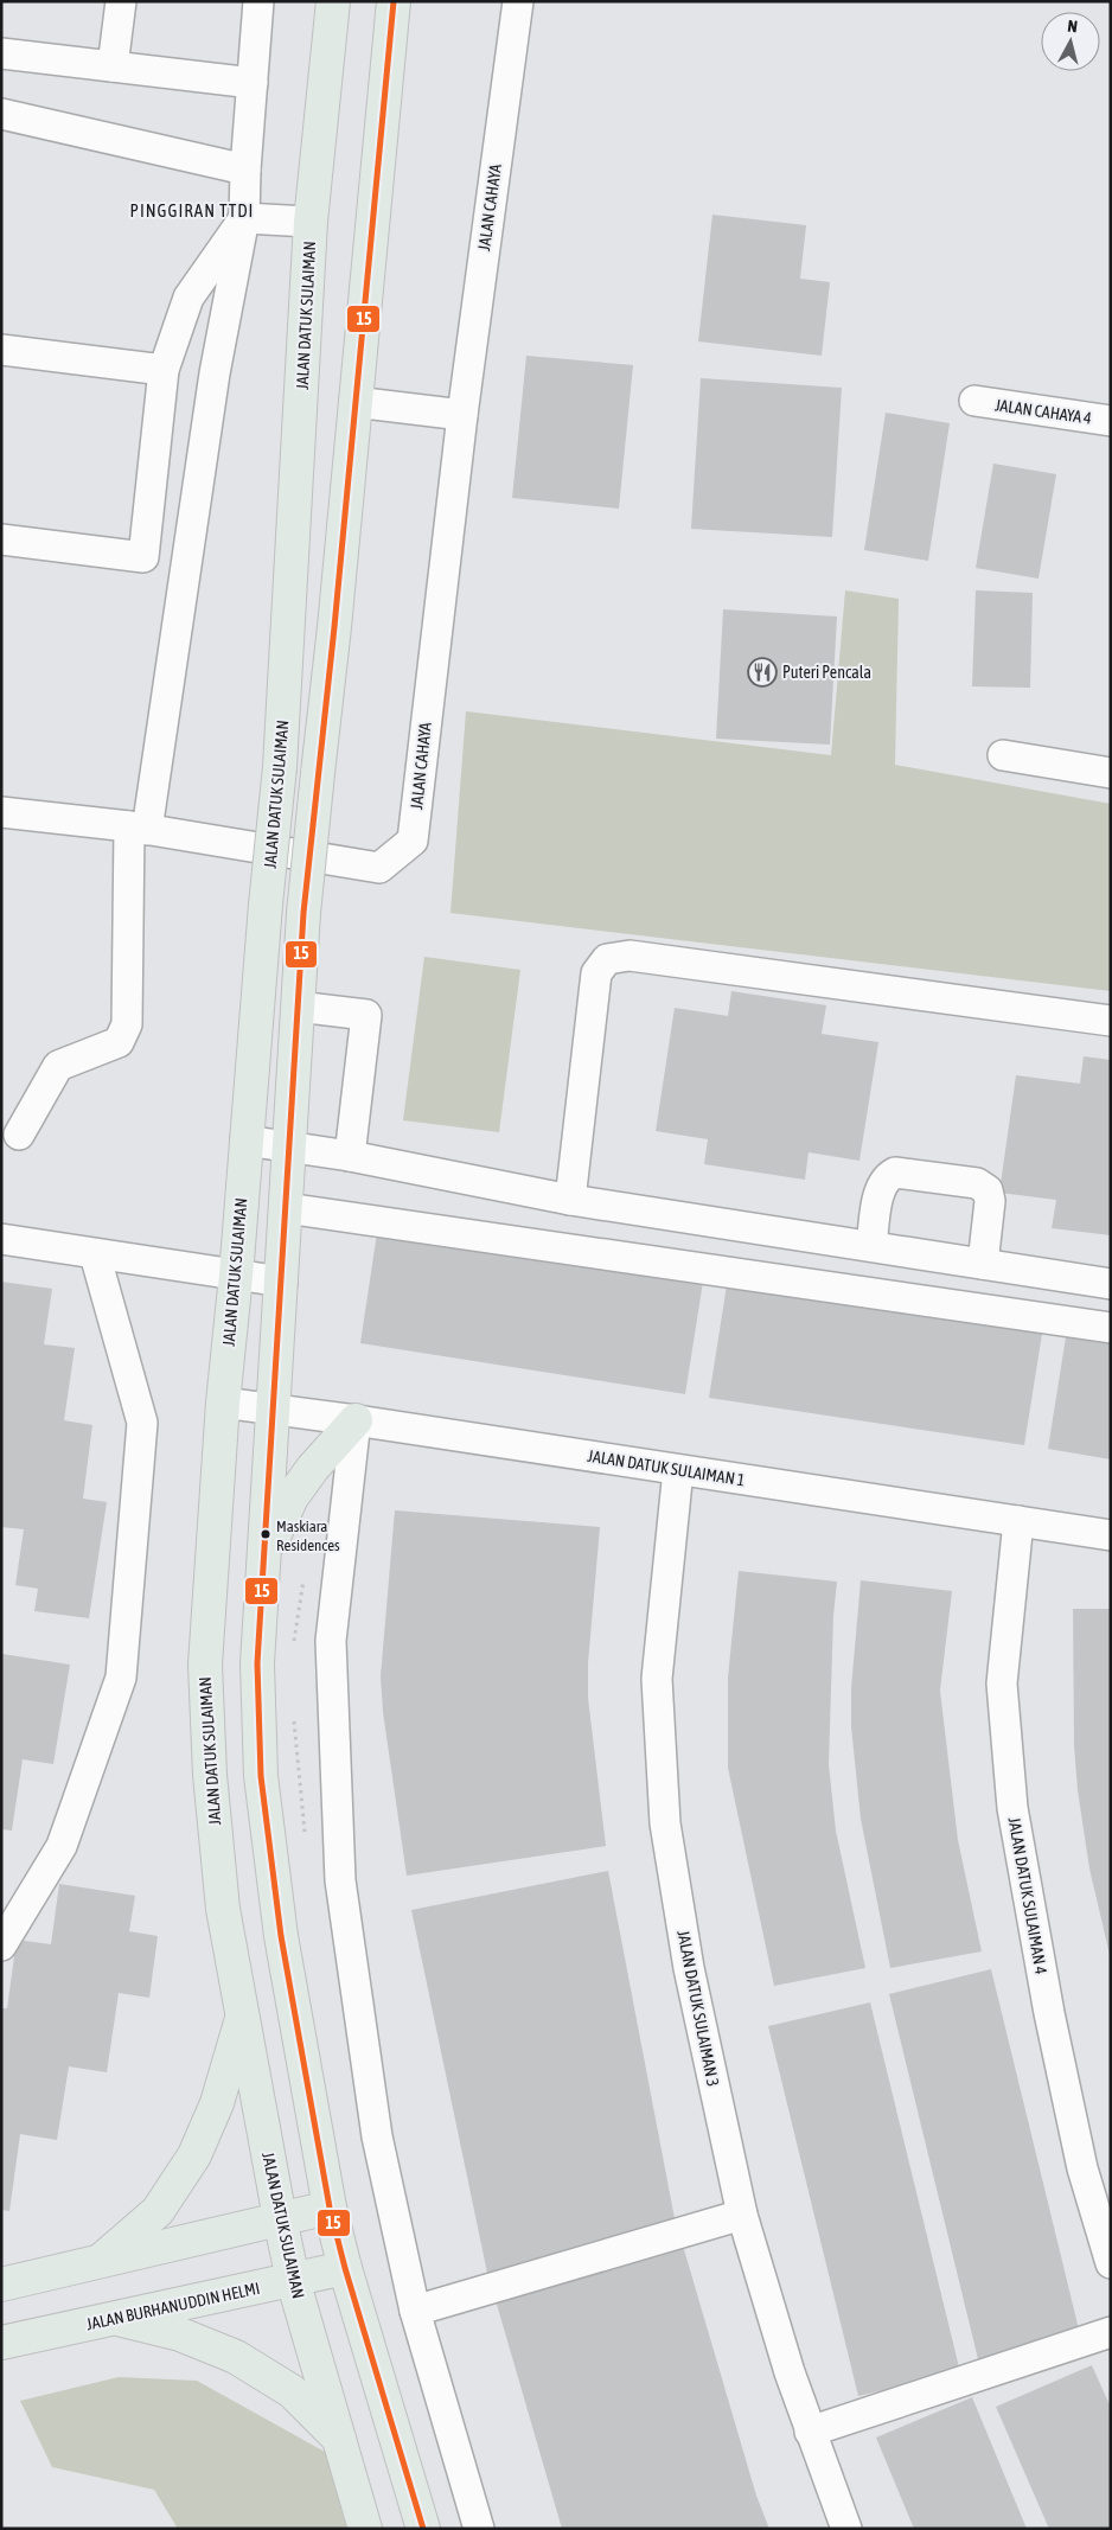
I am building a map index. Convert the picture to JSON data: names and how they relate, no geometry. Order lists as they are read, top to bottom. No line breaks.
{"streets":{"main road":["JALAN DATUK SULAIMAN","JALAN BURHANUDDIN HELMI"],"street":["JALAN CAHAYA","JALAN CAHAYA 4","JALAN DATUK SULAIMAN 1","JALAN DATUK SULAIMAN 4","JALAN DATUK SULAIMAN 3"]},"crossings":[["JALAN DATUK SULAIMAN","JALAN DATUK SULAIMAN 1"],["JALAN DATUK SULAIMAN","JALAN BURHANUDDIN HELMI"],["JALAN DATUK SULAIMAN 1","JALAN DATUK SULAIMAN 4"],["JALAN DATUK SULAIMAN 1","JALAN DATUK SULAIMAN 3"]],"districts":["PINGGIRAN TTDI"],"places":{"restaurant":["Puteri Pencala"],"other":["Maskiara Residences"]},"lines":["transit line 15"],"north":"top"}
